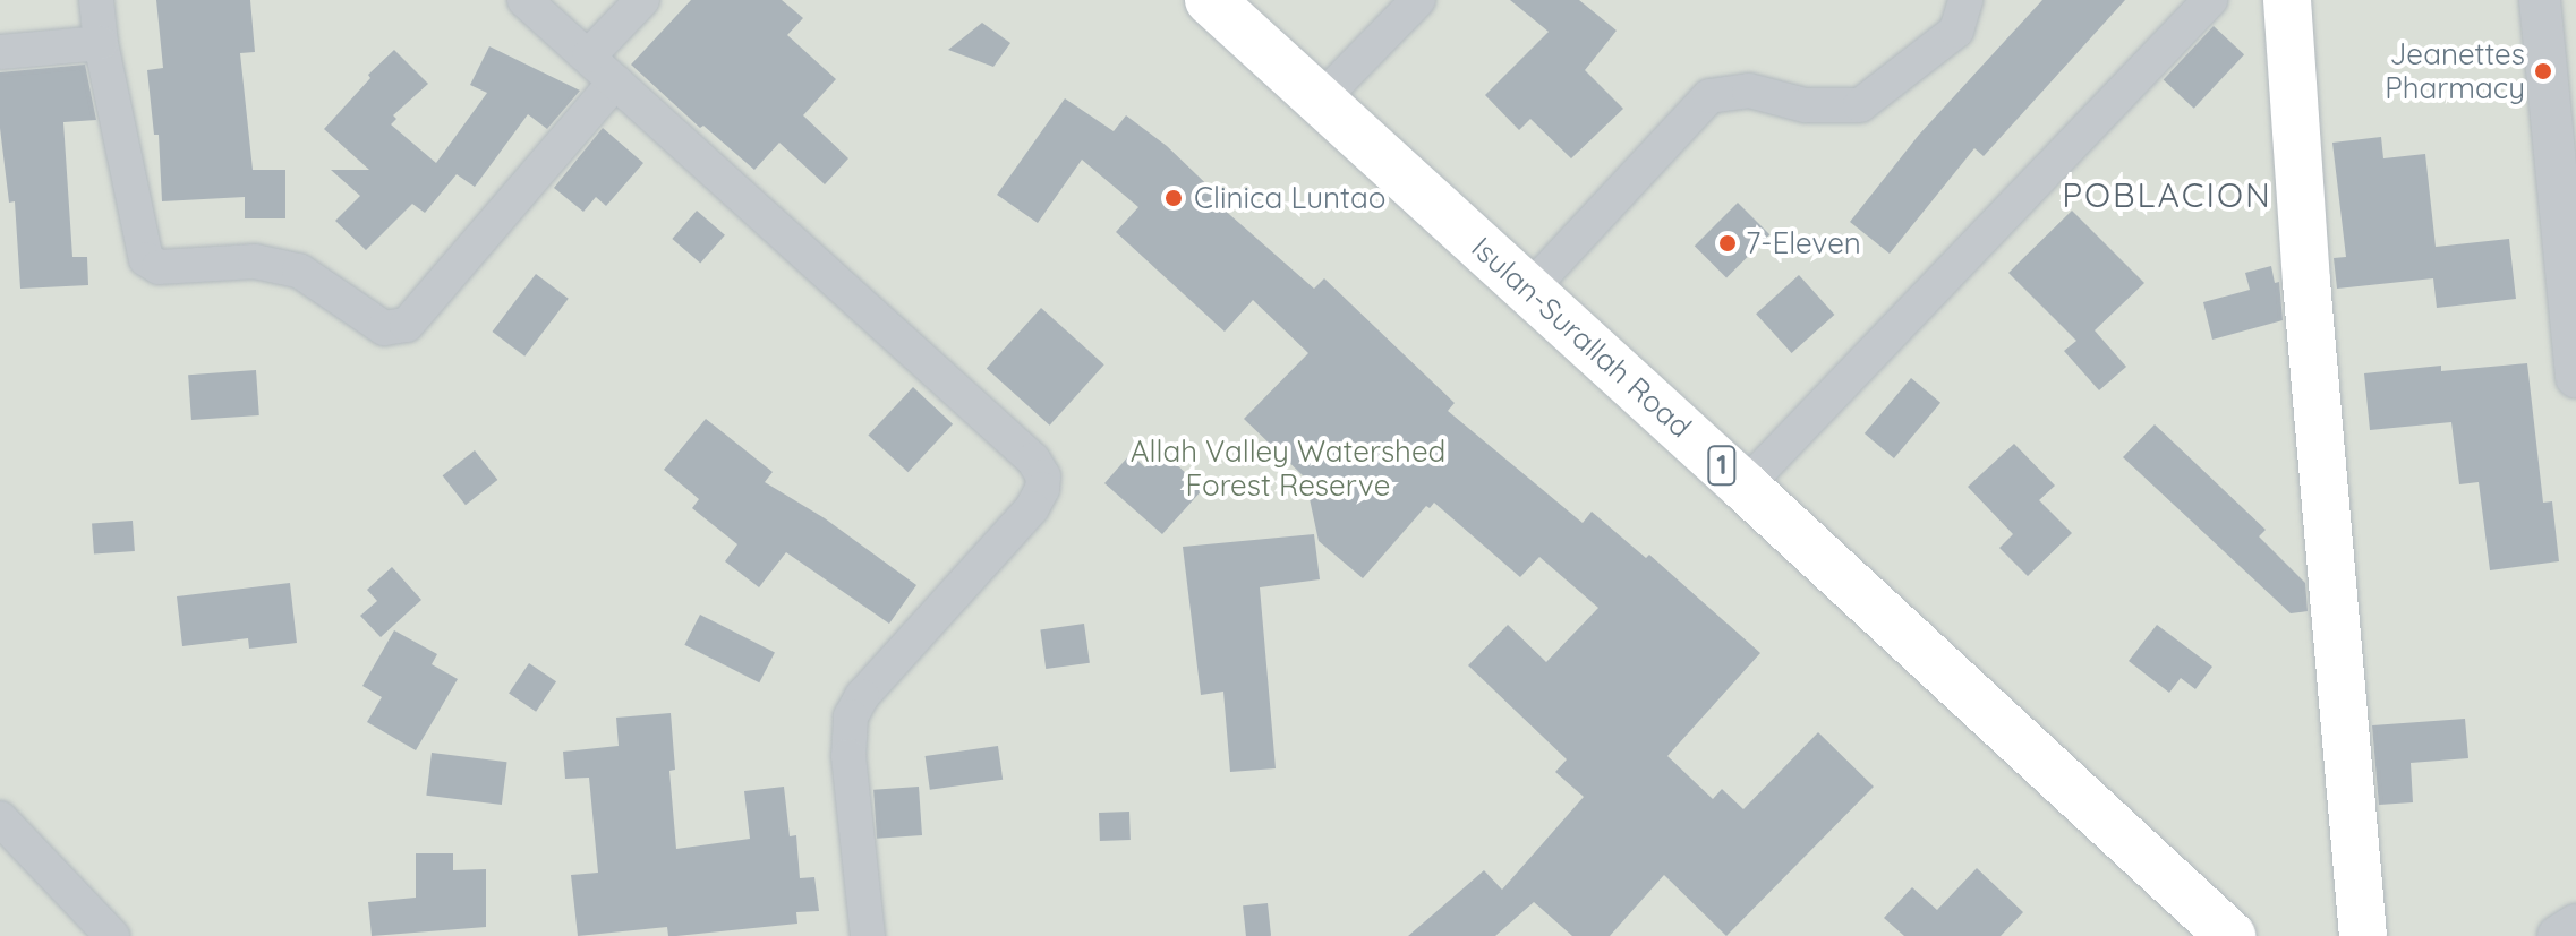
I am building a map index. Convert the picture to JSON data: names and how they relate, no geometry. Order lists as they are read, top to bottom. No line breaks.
{"streets":{"highway":["Isulan-Surallah Road","1"]},"districts":["POBLACION"],"parks":["Allah Valley Watershed Forest Reserve"],"places":["Jeanettes Pharmacy","Clinica Luntao","7-Eleven"]}
